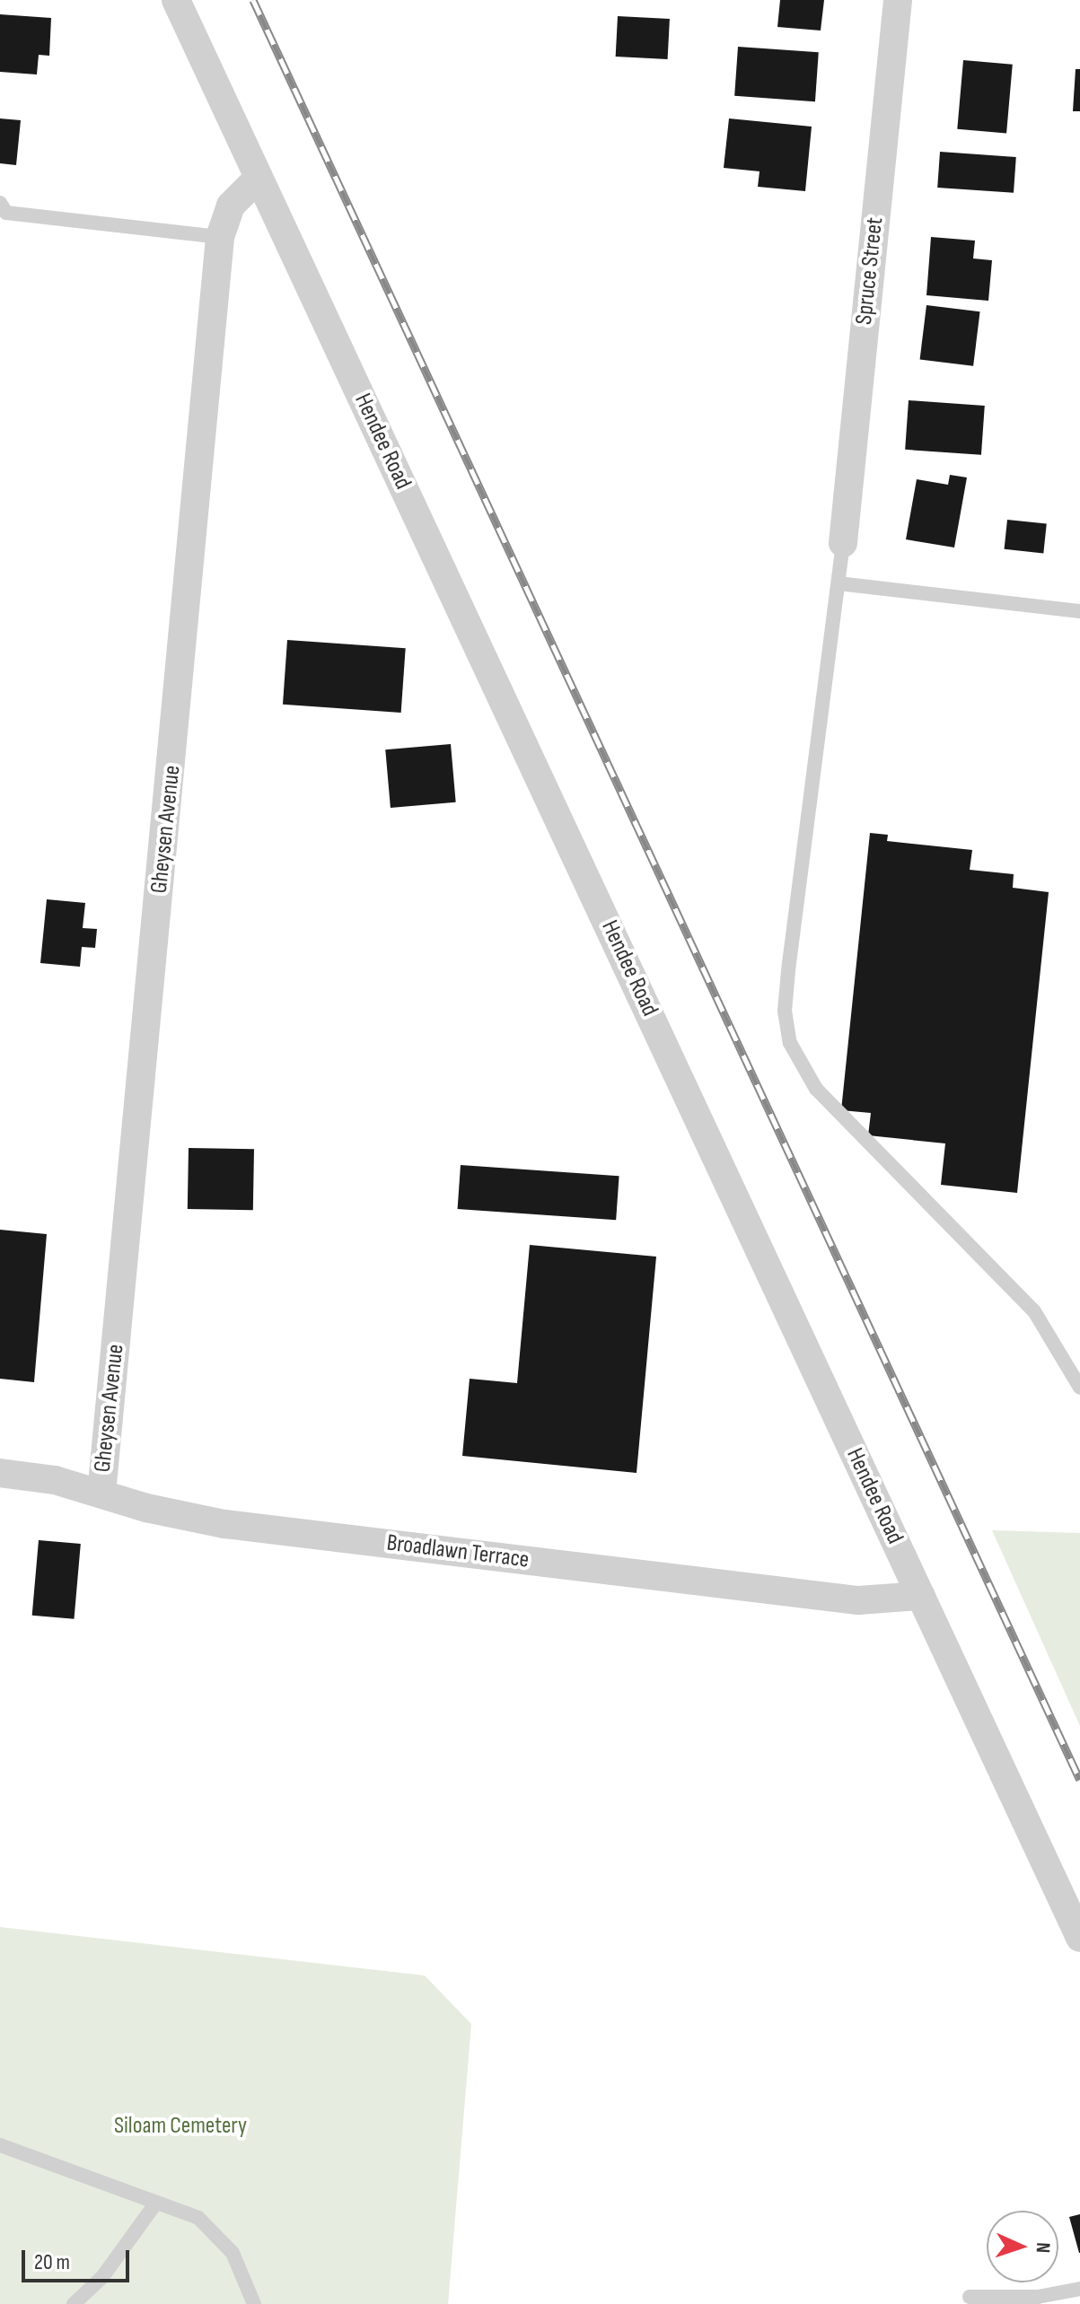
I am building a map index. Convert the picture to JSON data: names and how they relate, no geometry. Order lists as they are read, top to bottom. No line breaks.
{"streets":{"street":["Spruce Street","Hendee Road","Gheysen Avenue","Broadlawn Terrace"]},"crossings":[["Hendee Road","Gheysen Avenue"],["Hendee Road","Broadlawn Terrace"],["Gheysen Avenue","Broadlawn Terrace"]],"parks":["Siloam Cemetery"],"scale_bar":"20 m","north":"right"}
